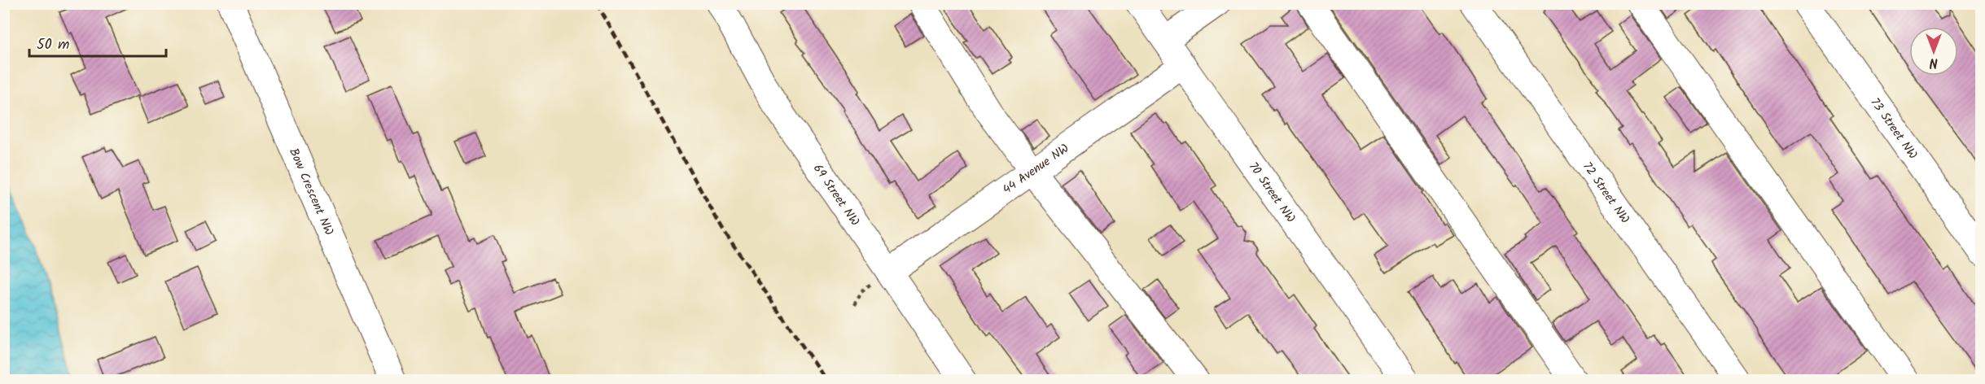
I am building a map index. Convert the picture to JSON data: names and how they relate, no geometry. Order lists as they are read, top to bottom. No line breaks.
{"streets":{"street":["73 Street NW","44 Avenue NW","Bow Crescent NW","70 Street NW","72 Street NW","69 Street NW"]},"crossings":[["44 Avenue NW","70 Street NW"],["44 Avenue NW","69 Street NW"]],"scale_bar":"50 m","north":"bottom"}
